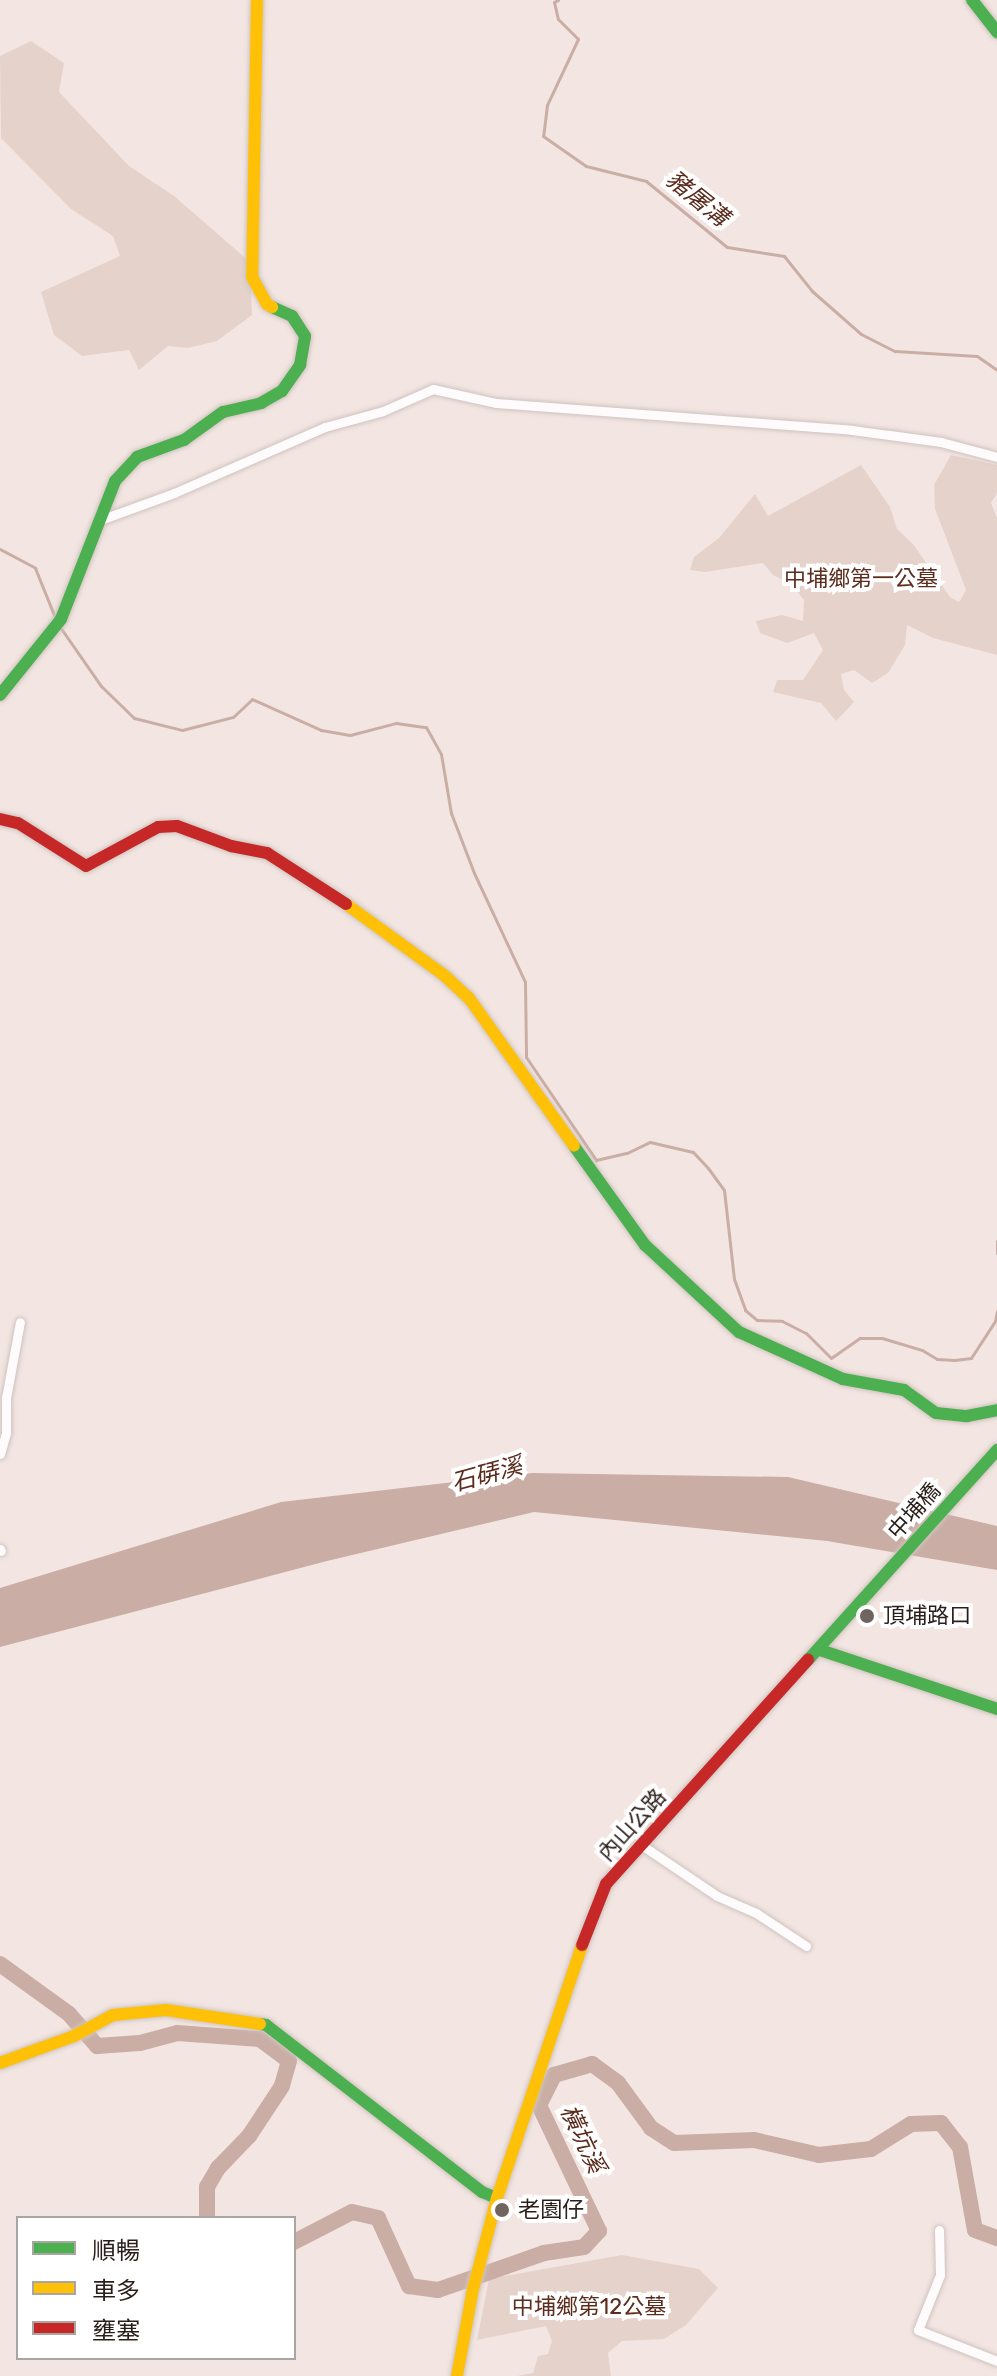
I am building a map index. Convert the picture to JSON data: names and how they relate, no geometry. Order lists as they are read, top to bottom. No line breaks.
{"streets":{"street":["中埔橋","內山公路"]},"crossings":[["中埔橋","內山公路"]],"water":["豬屠溝","石硦溪","橫坑溪"],"parks":["中埔鄉第一公墓","中埔鄉第12公墓"],"places":["頂埔路口","老園仔"],"legend":["順暢","車多","壅塞"]}
